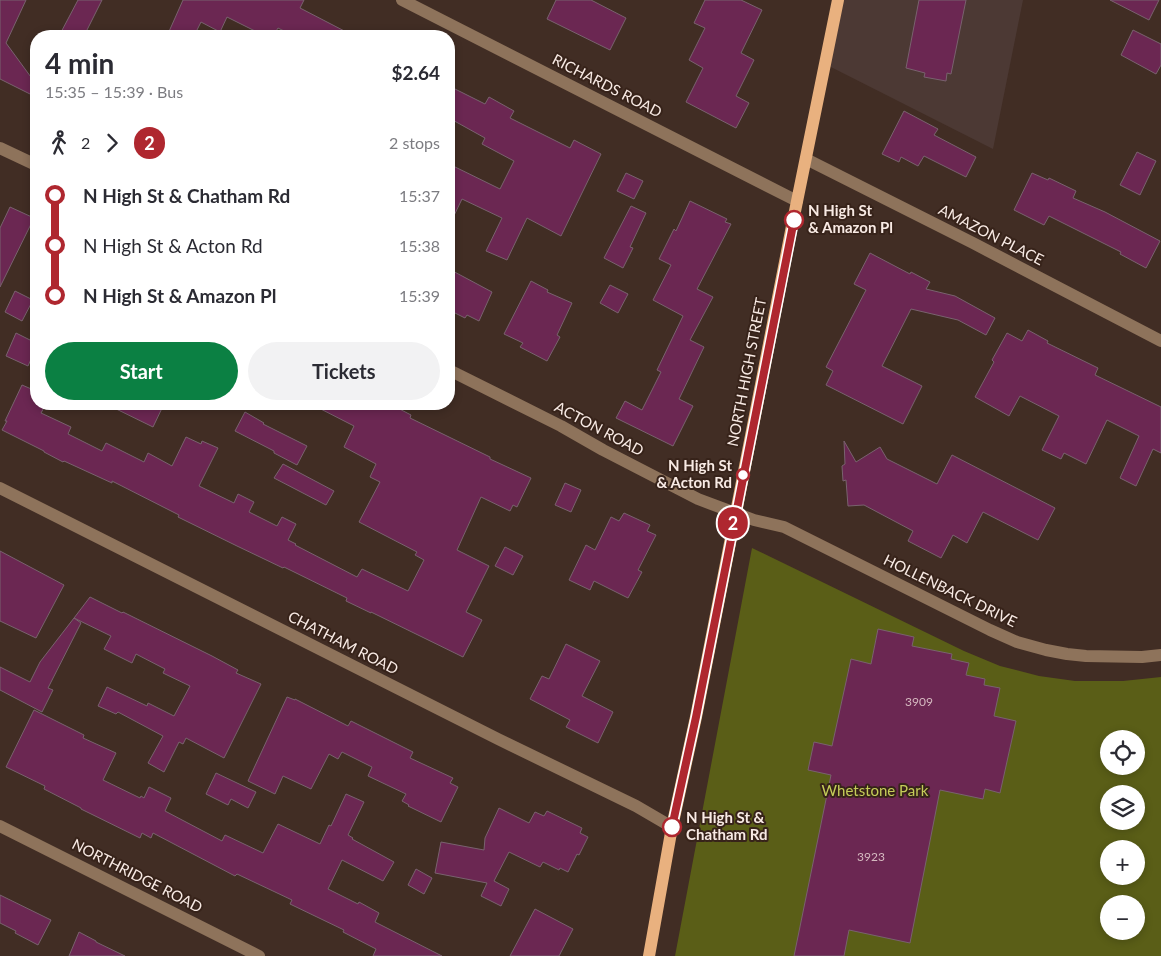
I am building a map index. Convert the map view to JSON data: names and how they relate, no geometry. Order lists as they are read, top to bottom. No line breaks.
{"streets":{"main road":["NORTH HIGH STREET"],"street":["RICHARDS ROAD","AMAZON PLACE","ACTON ROAD","HOLLENBACK DRIVE","CHATHAM ROAD","NORTHRIDGE ROAD"]},"crossings":[["RICHARDS ROAD","NORTH HIGH STREET"],["AMAZON PLACE","NORTH HIGH STREET"],["NORTH HIGH STREET","ACTON ROAD"],["NORTH HIGH STREET","HOLLENBACK DRIVE"],["NORTH HIGH STREET","CHATHAM ROAD"],["ACTON ROAD","HOLLENBACK DRIVE"]],"parks":["Whetstone Park"],"places":["N High St & Amazon Pl","N High St & Acton Rd","N High St & Chatham Rd"],"lines":["bus line 2"],"house_numbers":["3909","3923"],"page":{"on_map":"2","heading":["4 min","15:35 – 15:39 · Bus","$2.64"],"legs":["2","2","2 stops"],"list":[{"name":"N High St & Chatham Rd","value":"15:37"},{"name":"N High St & Acton Rd","value":"15:38"},{"name":"N High St & Amazon Pl","value":"15:39"}],"buttons":["Start","Tickets"],"map_buttons":["+","−"]}}
